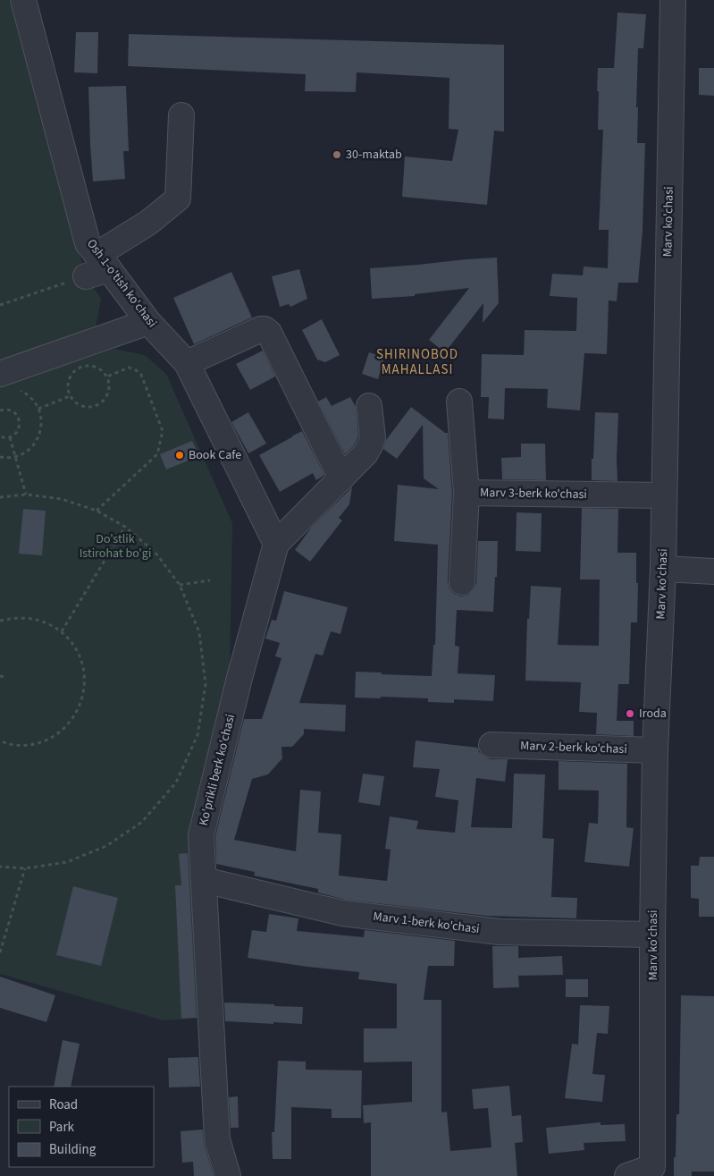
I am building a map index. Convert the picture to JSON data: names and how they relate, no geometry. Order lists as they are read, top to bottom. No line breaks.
{"streets":{"street":["Marv ko'chasi","Osh 1-o'tish ko'chasi","Marv 3-berk ko'chasi","Marv 2-berk ko'chasi","Ko'prikli berk ko'chasi","Marv 1-berk ko'chasi"]},"crossings":[["Marv ko'chasi","Marv 3-berk ko'chasi"],["Marv ko'chasi","Marv 2-berk ko'chasi"],["Marv ko'chasi","Marv 1-berk ko'chasi"],["Osh 1-o'tish ko'chasi","Ko'prikli berk ko'chasi"],["Ko'prikli berk ko'chasi","Marv 1-berk ko'chasi"]],"districts":["SHIRINOBOD MAHALLASI"],"parks":["Do'stlik Istirohat bo'gi"],"places":["30-maktab","Book Cafe","Iroda"],"legend":["Road","Park","Building"]}
